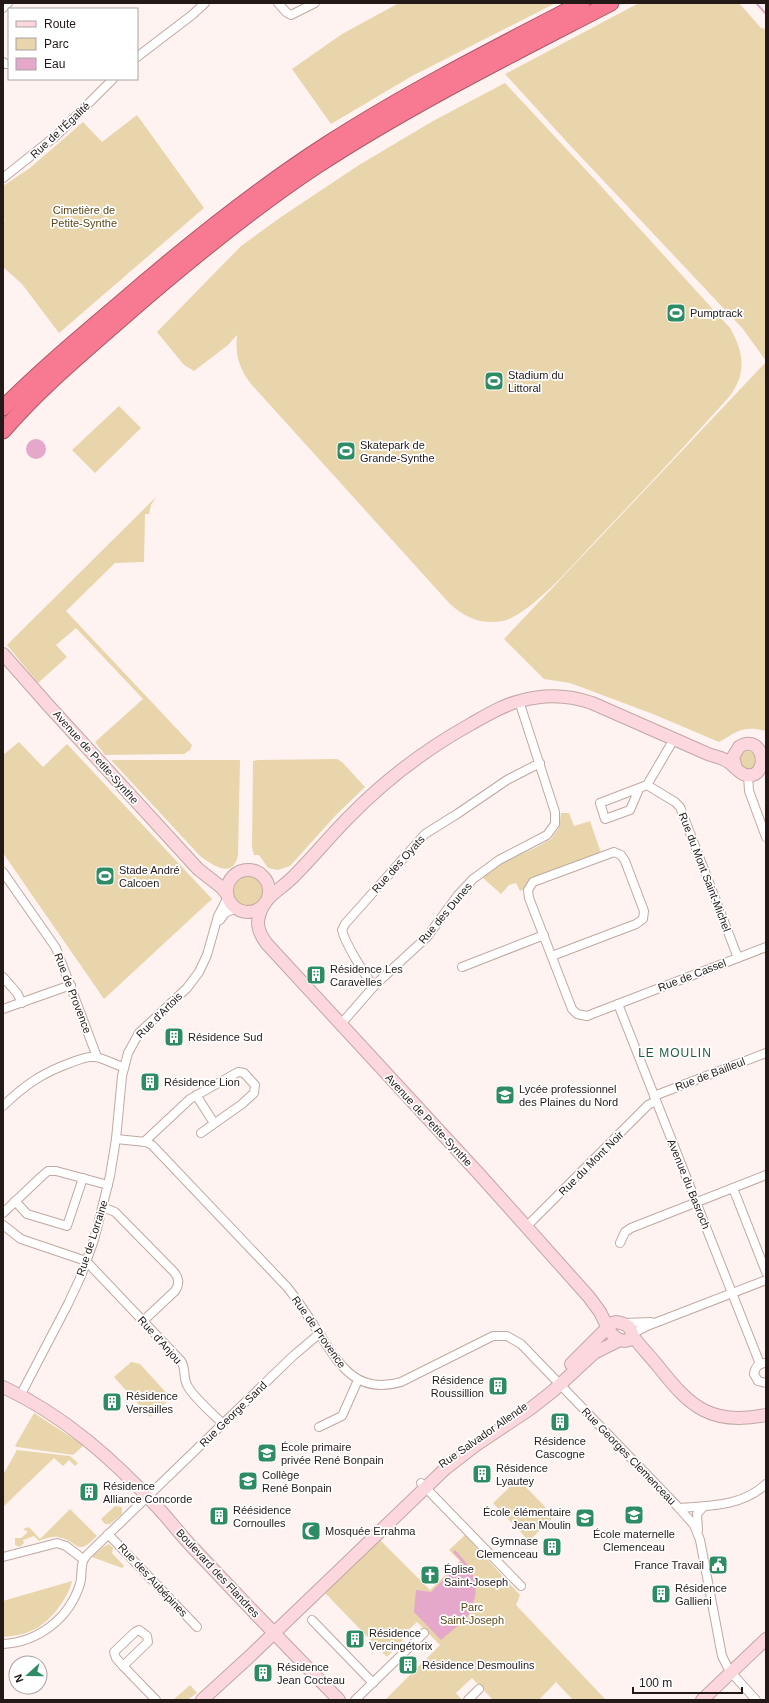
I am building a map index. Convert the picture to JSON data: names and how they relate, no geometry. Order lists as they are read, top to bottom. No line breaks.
{"streets":{"street":["Rue de l'Égalité","Avenue de Petite-Synthe","Rue des Oyats","Rue du Mont Saint-Michel","Rue des Dunes","Rue de Cassel","Rue de Provence","Rue d'Artois","Rue de Bailleul","Rue du Mont Noir","Avenue du Basroch","Rue de Lorraine","Rue d'Anjou","Rue George Sand","Rue Salvador Allende","Rue Georges Clemenceau","Boulevard des Flandres","Rue des Aubépines"]},"crossings":[["Avenue de Petite-Synthe","Rue des Dunes"],["Avenue de Petite-Synthe","Rue d'Artois"],["Avenue de Petite-Synthe","Rue du Mont Noir"],["Avenue de Petite-Synthe","Rue Salvador Allende"],["Rue des Oyats","Rue des Dunes"],["Rue du Mont Saint-Michel","Rue de Cassel"],["Rue de Cassel","Avenue du Basroch"],["Rue de Provence","Rue de Lorraine"],["Rue de Provence","Rue George Sand"],["Rue de Provence","Rue Salvador Allende"],["Rue de Provence","Rue Georges Clemenceau"],["Rue d'Artois","Rue de Lorraine"],["Rue de Bailleul","Rue du Mont Noir"],["Rue de Bailleul","Avenue du Basroch"],["Rue du Mont Noir","Avenue du Basroch"],["Rue de Lorraine","Rue d'Anjou"],["Rue de Lorraine","Boulevard des Flandres"],["Rue d'Anjou","Rue George Sand"],["Rue George Sand","Boulevard des Flandres"],["Rue George Sand","Rue des Aubépines"],["Rue Salvador Allende","Rue Georges Clemenceau"],["Rue Salvador Allende","Boulevard des Flandres"]],"districts":["LE MOULIN"],"parks":["Cimetière de Petite-Synthe","Parc Saint-Joseph"],"places":{"sports":["Pumptrack","Stadium du Littoral","Skatepark de Grande-Synthe","Stade André Calcoen"],"building":["Résidence Les Caravelles","Résidence Sud","Résidence Lion","Résidence Roussillion","Résidence Versailles","Résidence Cascogne","Résidence Lyautey","Résidence Alliance Concorde","Réésidence Cornoulles","Gymnase Clemenceau","Résidence Gallieni","Résidence Vercingétorix","Résidence Desmoulins","Résidence Jean Cocteau"],"school or university":["Lycée professionnel des Plaines du Nord","École primaire privée René Bonpain","Collège René Bonpain","École maternelle Clemenceau","École élémentaire Jean Moulin"],"mosque":["Mosquée Errahma"],"public building":["France Travail"],"church":["Église Saint-Joseph"]},"legend":["Route","Parc","Eau"],"scale_bar":"100 m","north":"left"}
